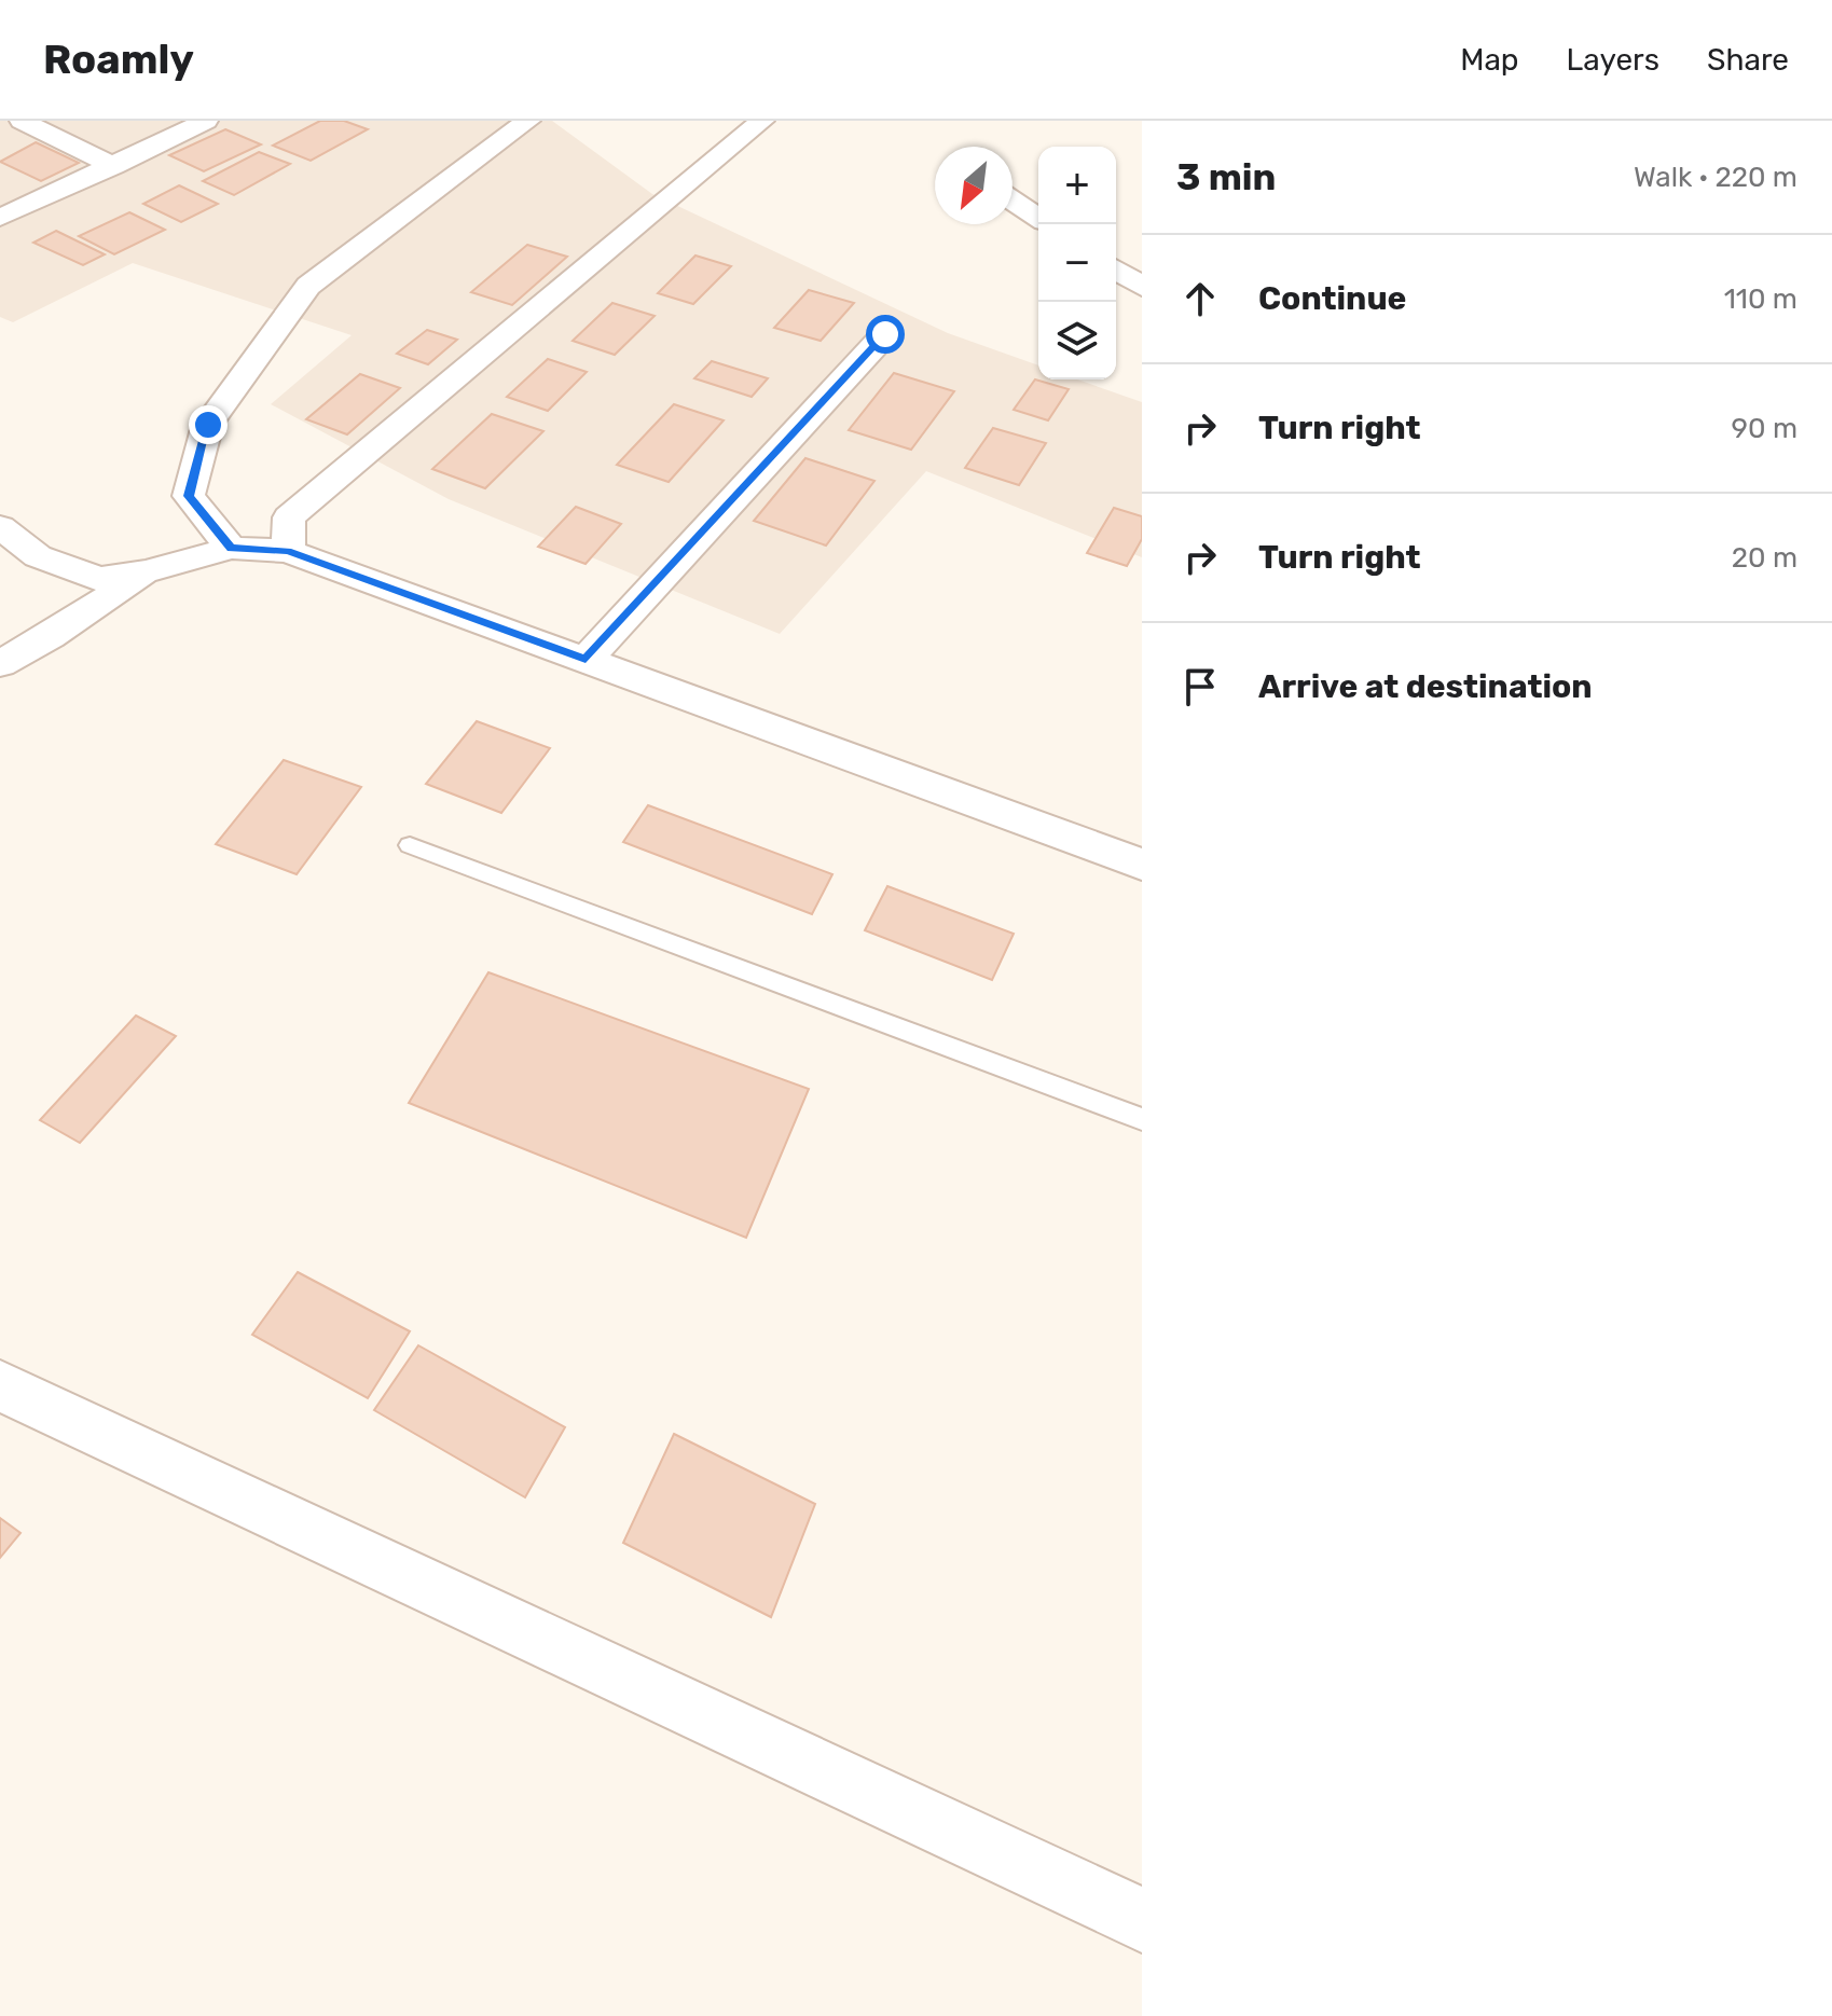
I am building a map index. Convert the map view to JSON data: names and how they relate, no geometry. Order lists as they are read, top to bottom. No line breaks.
{"north":"bottom left","page":{"header":"Roamly","nav":["Map","Layers","Share"],"heading":["3 min","Walk · 220 m"],"map_buttons":["+","−"],"list":[["Continue","110 m"],["Turn right","90 m"],["Turn right","20 m"],"Arrive at destination"]}}
